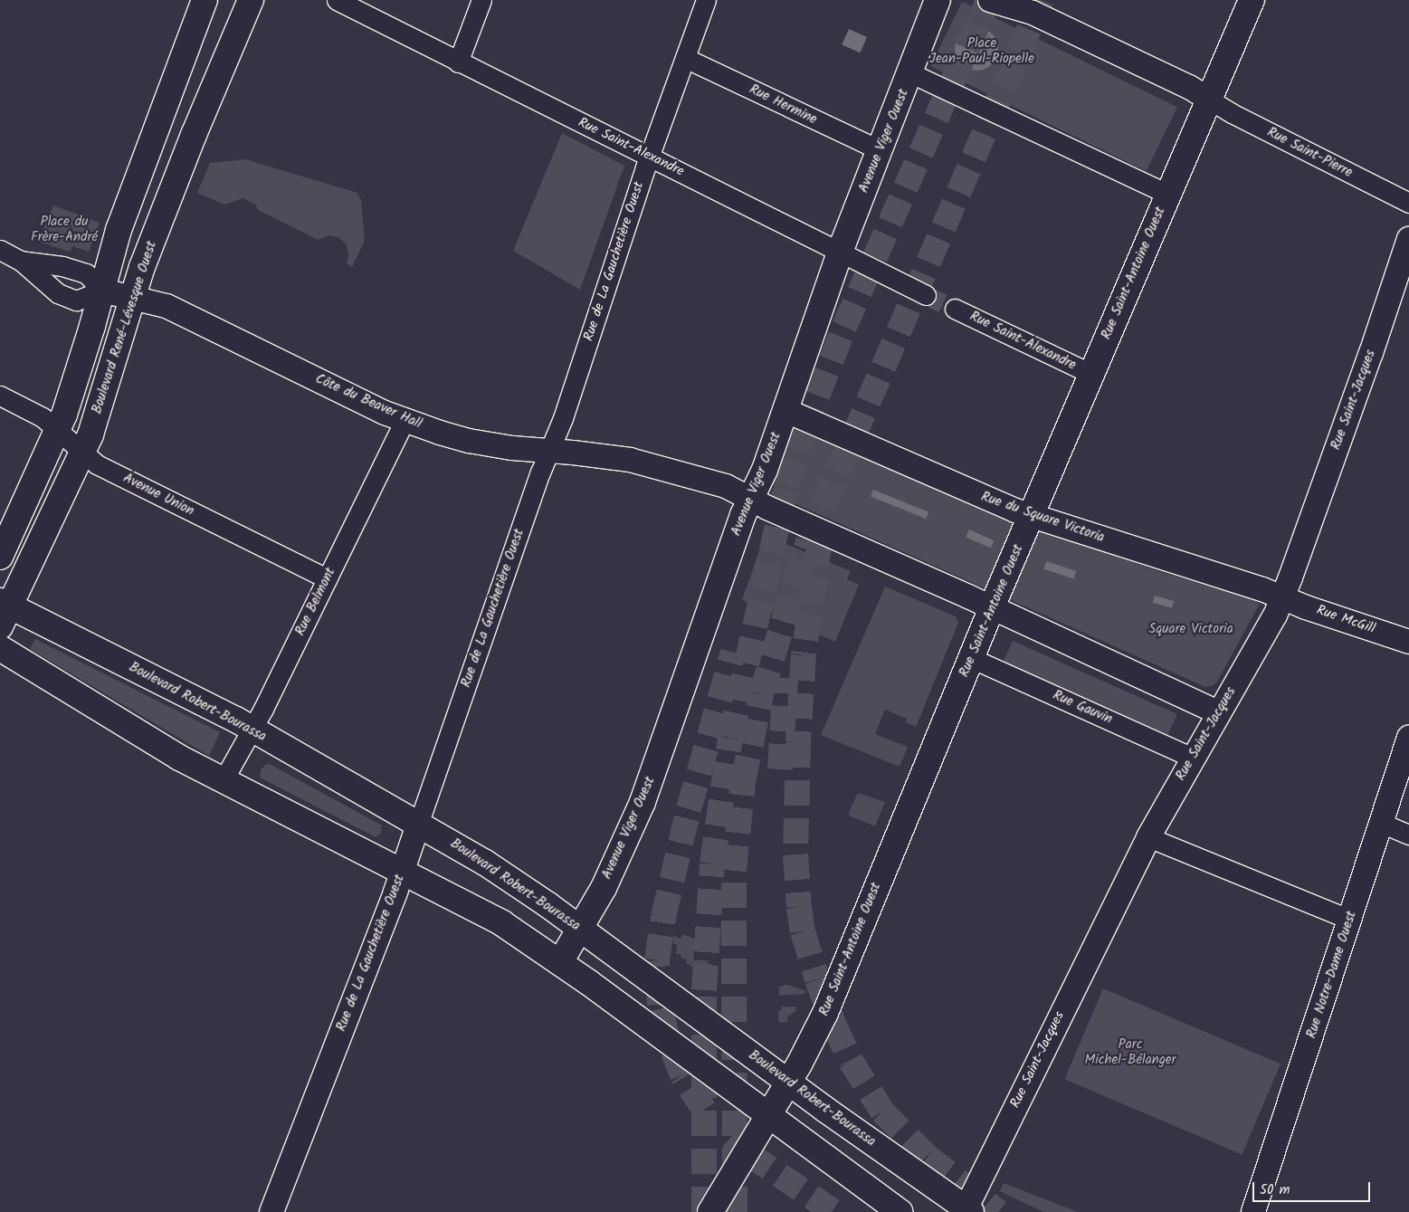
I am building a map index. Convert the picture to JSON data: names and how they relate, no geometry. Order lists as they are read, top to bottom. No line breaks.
{"streets":{"main road":["Avenue Viger Ouest","Rue Saint-Antoine Ouest","Boulevard René-Lévesque Ouest","Boulevard Robert-Bourassa"],"street":["Rue Hermine","Rue Saint-Alexandre","Rue Saint-Pierre","Rue de La Gauchetière Ouest","Rue Saint-Jacques","Côte du Beaver Hall","Avenue Union","Rue du Square Victoria","Rue Belmont","Rue McGill","Rue Gauvin","Rue Notre-Dame Ouest"]},"crossings":[["Rue Hermine","Avenue Viger Ouest"],["Rue Hermine","Rue de La Gauchetière Ouest"],["Avenue Viger Ouest","Rue Saint-Alexandre"],["Avenue Viger Ouest","Côte du Beaver Hall"],["Avenue Viger Ouest","Rue du Square Victoria"],["Avenue Viger Ouest","Boulevard Robert-Bourassa"],["Rue Saint-Alexandre","Rue de La Gauchetière Ouest"],["Rue Saint-Alexandre","Rue Saint-Antoine Ouest"],["Rue Saint-Pierre","Rue Saint-Antoine Ouest"],["Rue de La Gauchetière Ouest","Côte du Beaver Hall"],["Rue de La Gauchetière Ouest","Boulevard Robert-Bourassa"],["Rue Saint-Antoine Ouest","Rue du Square Victoria"],["Rue Saint-Antoine Ouest","Boulevard Robert-Bourassa"],["Rue Saint-Antoine Ouest","Rue Gauvin"],["Boulevard René-Lévesque Ouest","Côte du Beaver Hall"],["Boulevard René-Lévesque Ouest","Avenue Union"],["Boulevard René-Lévesque Ouest","Boulevard Robert-Bourassa"],["Rue Saint-Jacques","Rue du Square Victoria"],["Rue Saint-Jacques","Rue McGill"],["Rue Saint-Jacques","Boulevard Robert-Bourassa"],["Rue Saint-Jacques","Rue Gauvin"],["Côte du Beaver Hall","Rue Belmont"],["Avenue Union","Rue Belmont"],["Rue du Square Victoria","Rue McGill"],["Rue Belmont","Boulevard Robert-Bourassa"]],"parks":["Place Jean-Paul-Riopelle","Place du Frère-André","Square Victoria","Parc Michel-Bélanger"],"scale_bar":"50 m"}
